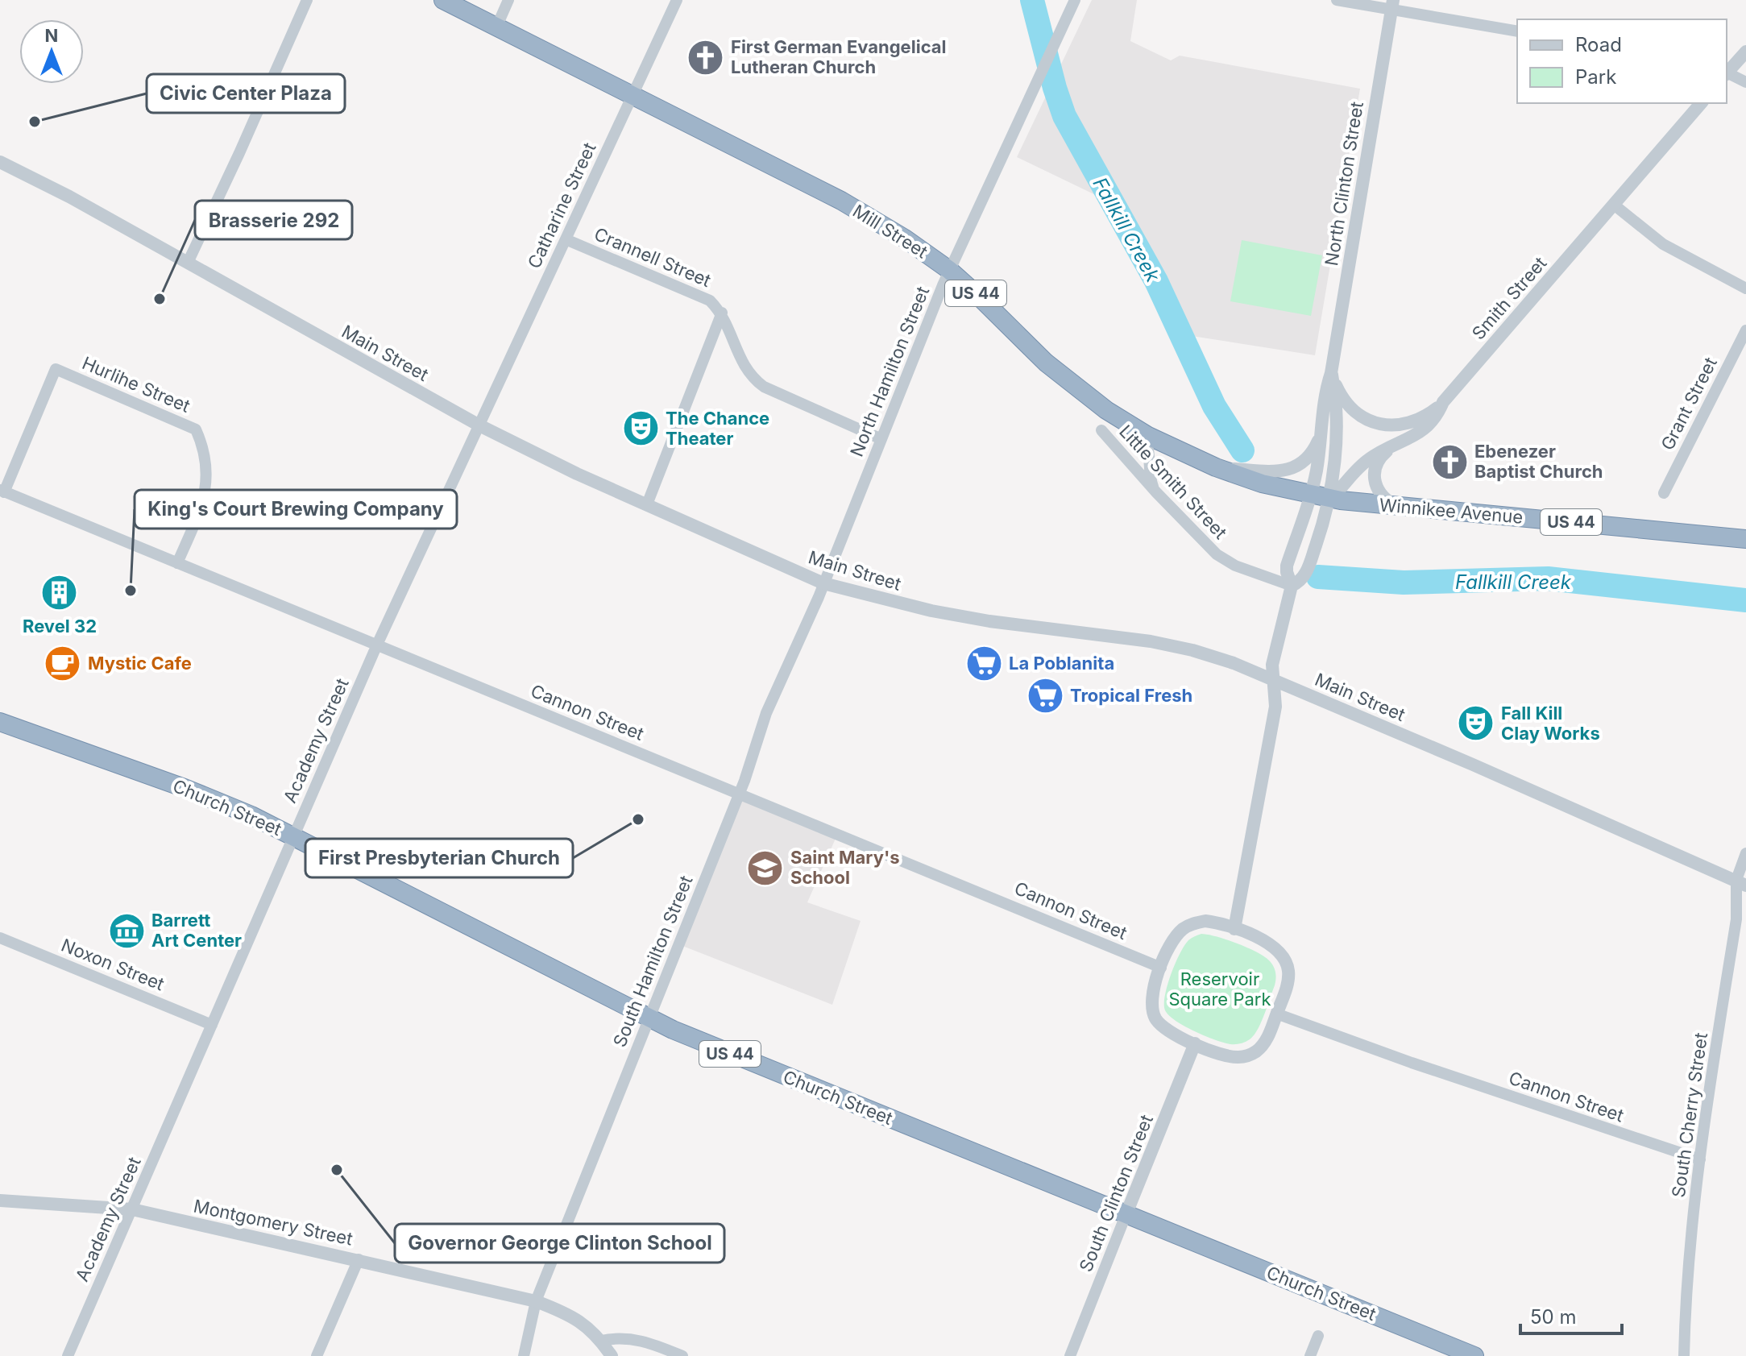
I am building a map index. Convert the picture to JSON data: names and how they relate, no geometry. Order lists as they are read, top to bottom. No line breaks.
{"streets":{"highway":["Mill Street","US 44","Winnikee Avenue","Church Street"],"street":["North Clinton Street","Catharine Street","Crannell Street","Smith Street","Main Street","North Hamilton Street","Hurlihe Street","Grant Street","Little Smith Street","Cannon Street","Academy Street","South Hamilton Street","Noxon Street","South Cherry Street","South Clinton Street","Montgomery Street"]},"crossings":[["North Clinton Street","Mill Street"],["North Clinton Street","Smith Street"],["North Clinton Street","Main Street"],["North Clinton Street","Little Smith Street"],["North Clinton Street","Winnikee Avenue"],["Catharine Street","Mill Street"],["Catharine Street","Crannell Street"],["Catharine Street","Main Street"],["Catharine Street","Academy Street"],["Mill Street","North Hamilton Street"],["Mill Street","Winnikee Avenue"],["Smith Street","Winnikee Avenue"],["Main Street","North Hamilton Street"],["Main Street","Academy Street"],["Main Street","South Hamilton Street"],["Main Street","South Cherry Street"],["North Hamilton Street","South Hamilton Street"],["Hurlihe Street","Cannon Street"],["Cannon Street","Academy Street"],["Cannon Street","South Hamilton Street"],["Cannon Street","South Cherry Street"],["Cannon Street","South Clinton Street"],["Academy Street","Church Street"],["Academy Street","Noxon Street"],["Academy Street","Montgomery Street"],["Church Street","South Hamilton Street"],["Church Street","South Clinton Street"],["South Hamilton Street","Montgomery Street"]],"water":["Fallkill Creek"],"parks":["Reservoir Square Park"],"places":{"church":["First German Evangelical Lutheran Church","Ebenezer Baptist Church"],"other":["Civic Center Plaza","Brasserie 292","King's Court Brewing Company","First Presbyterian Church","Governor George Clinton School"],"theatre":["The Chance Theater","Fall Kill Clay Works"],"building":["Revel 32"],"cafe":["Mystic Cafe"],"supermarket":["La Poblanita","Tropical Fresh"],"school or university":["Saint Mary's School"],"museum":["Barrett Art Center"]},"legend":["Road","Park"],"scale_bar":"50 m","north":"top"}
